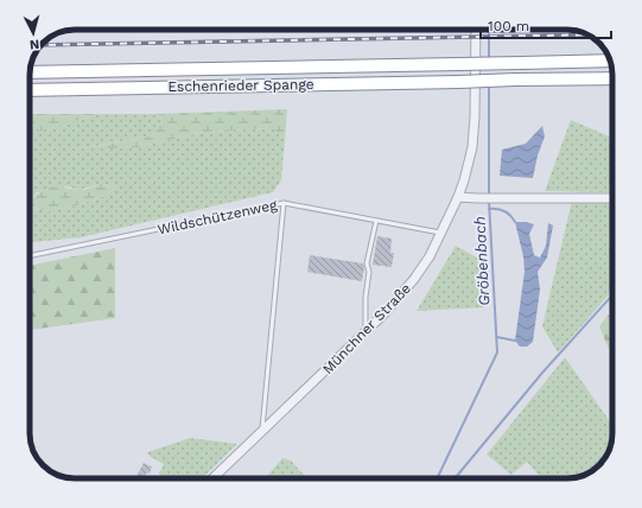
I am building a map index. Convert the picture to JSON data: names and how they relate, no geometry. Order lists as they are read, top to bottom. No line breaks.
{"streets":{"highway":["Eschenrieder Spange"],"street":["Münchner Straße"],"lane":["Wildschützenweg"]},"crossings":[["Wildschützenweg","Münchner Straße"]],"water":["Gröbenbach"],"scale_bar":"100 m","north":"bottom"}
